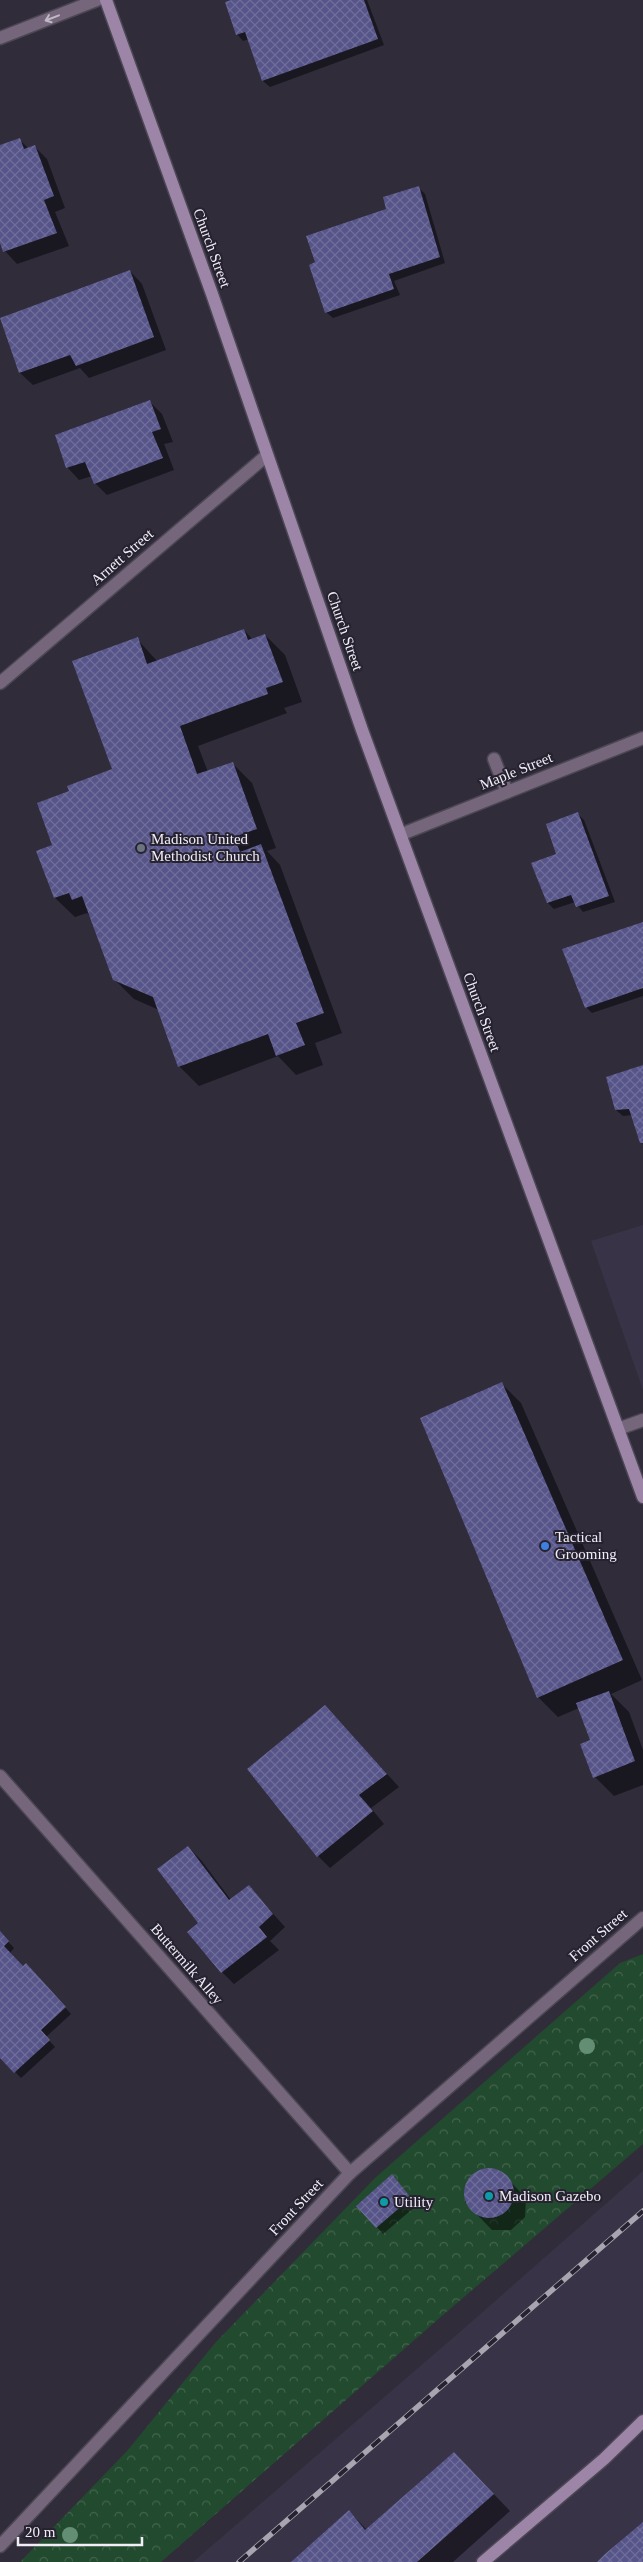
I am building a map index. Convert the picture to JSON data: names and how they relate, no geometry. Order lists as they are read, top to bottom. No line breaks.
{"streets":{"street":["Church Street","Arnett Street","Maple Street","Front Street","Buttermilk Alley"]},"crossings":[["Church Street","Arnett Street"],["Church Street","Maple Street"],["Front Street","Buttermilk Alley"]],"places":["Madison United Methodist Church","Tactical Grooming","Madison Gazebo","Utility"],"scale_bar":"20 m"}
